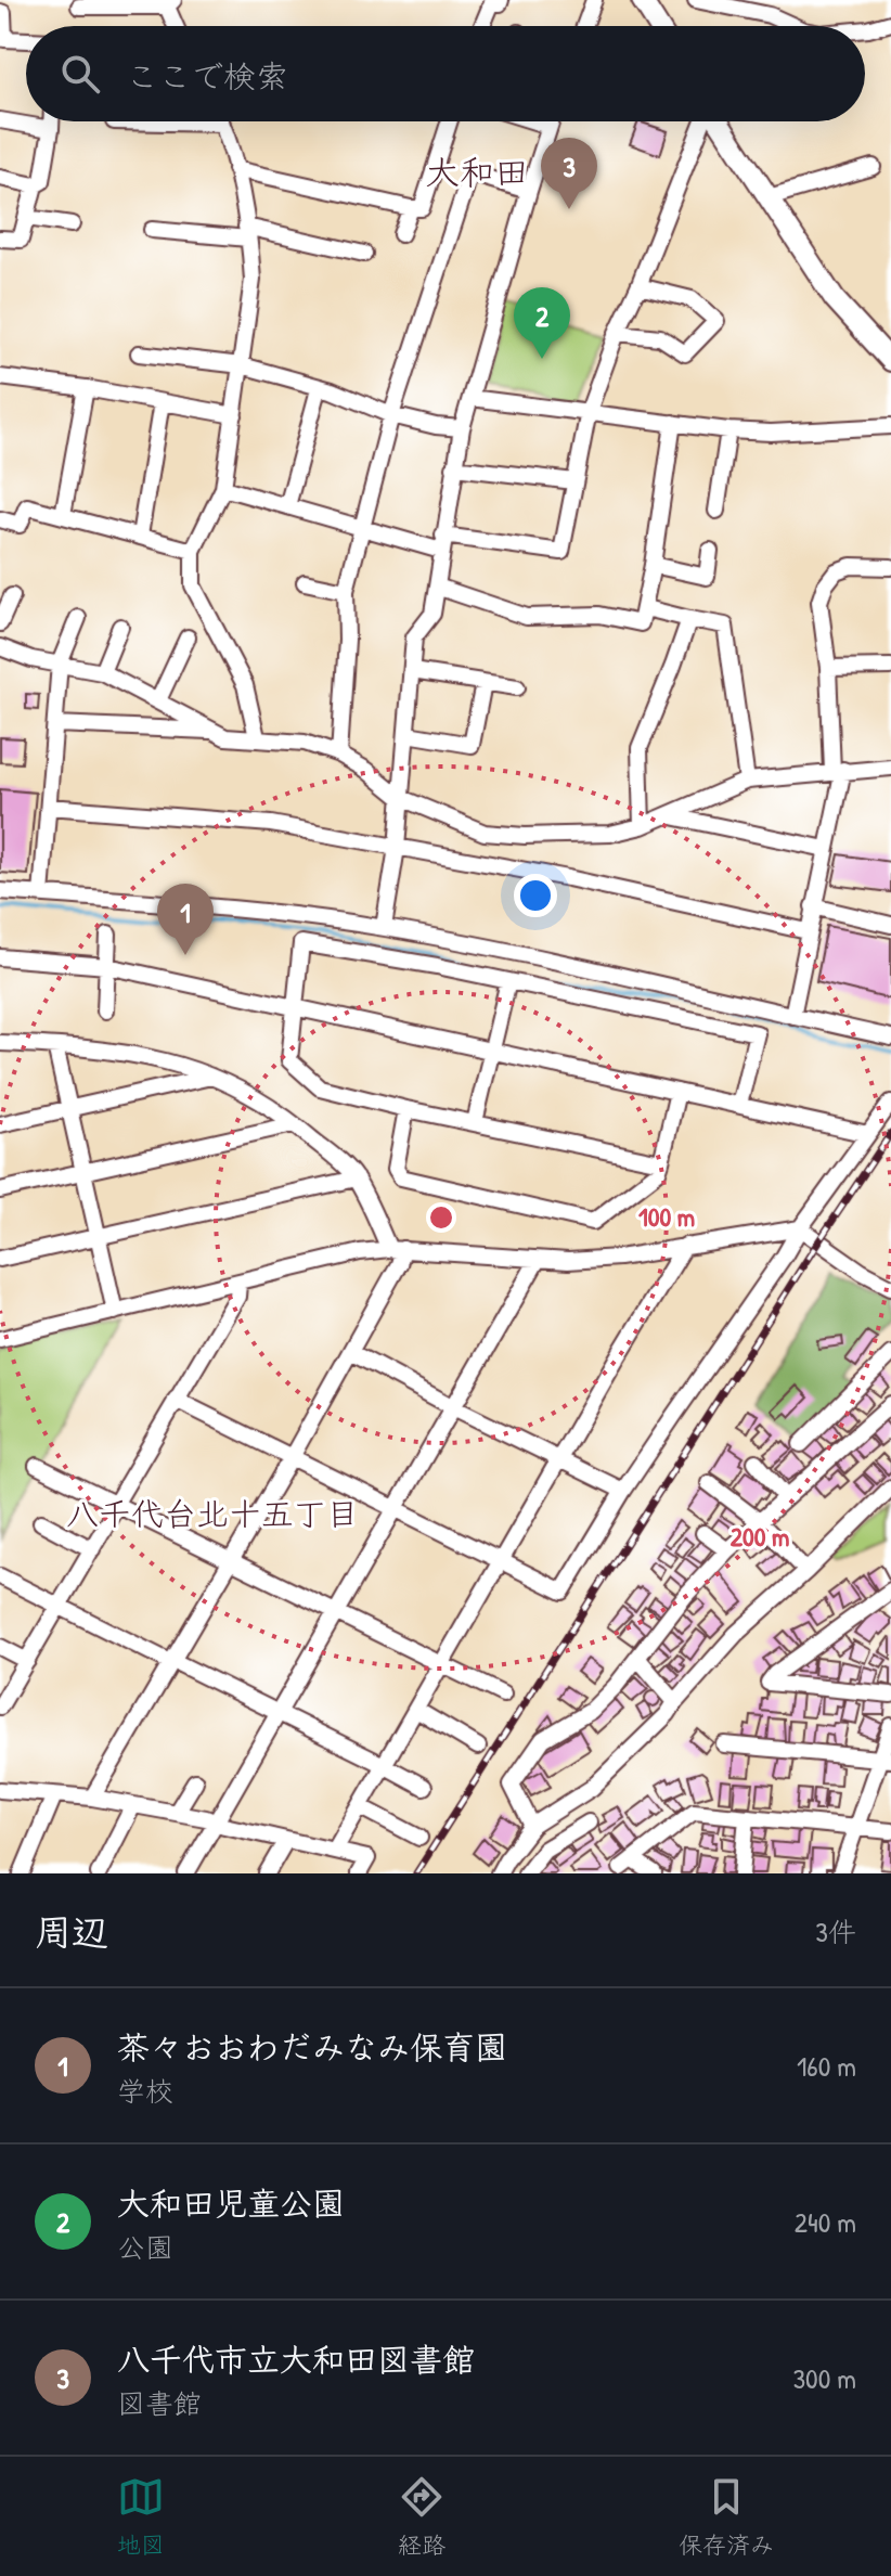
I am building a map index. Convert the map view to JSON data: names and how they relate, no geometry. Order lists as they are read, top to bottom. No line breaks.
{"districts":["大和田","八千代台北十五丁目"],"page":{"search":"ここで検索","pins":["3","2","1"],"heading":["周辺","3件"],"list":[{"mark":"1","name":"茶々おおわだみなみ保育園","note":"学校","value":"160 m"},{"mark":"2","name":"大和田児童公園","note":"公園","value":"240 m"},{"mark":"3","name":"八千代市立大和田図書館","note":"図書館","value":"300 m"}],"nav":["地図","経路","保存済み"]},"rings":["100 m","200 m"]}
